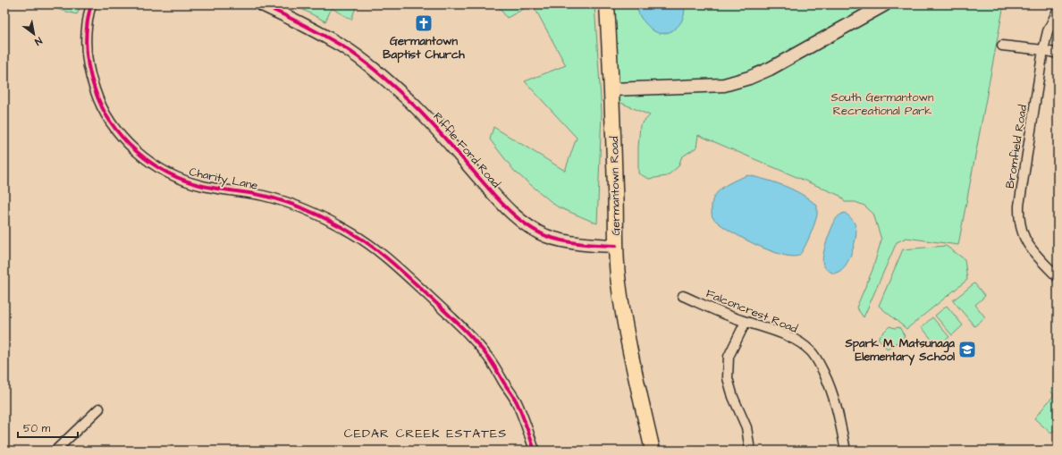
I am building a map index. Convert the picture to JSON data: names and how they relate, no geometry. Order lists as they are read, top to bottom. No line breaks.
{"streets":{"main road":["Germantown Road"],"street":["Bromfield Road","Riffle Ford Road","Charity Lane","Falconcrest Road"]},"crossings":[["Riffle Ford Road","Germantown Road"]],"districts":["CEDAR CREEK ESTATES"],"parks":["South Germantown Recreational Park"],"places":{"church":["Germantown Baptist Church"],"school or university":["Spark M. Matsunaga Elementary School"]},"scale_bar":"50 m","north":"bottom right"}
